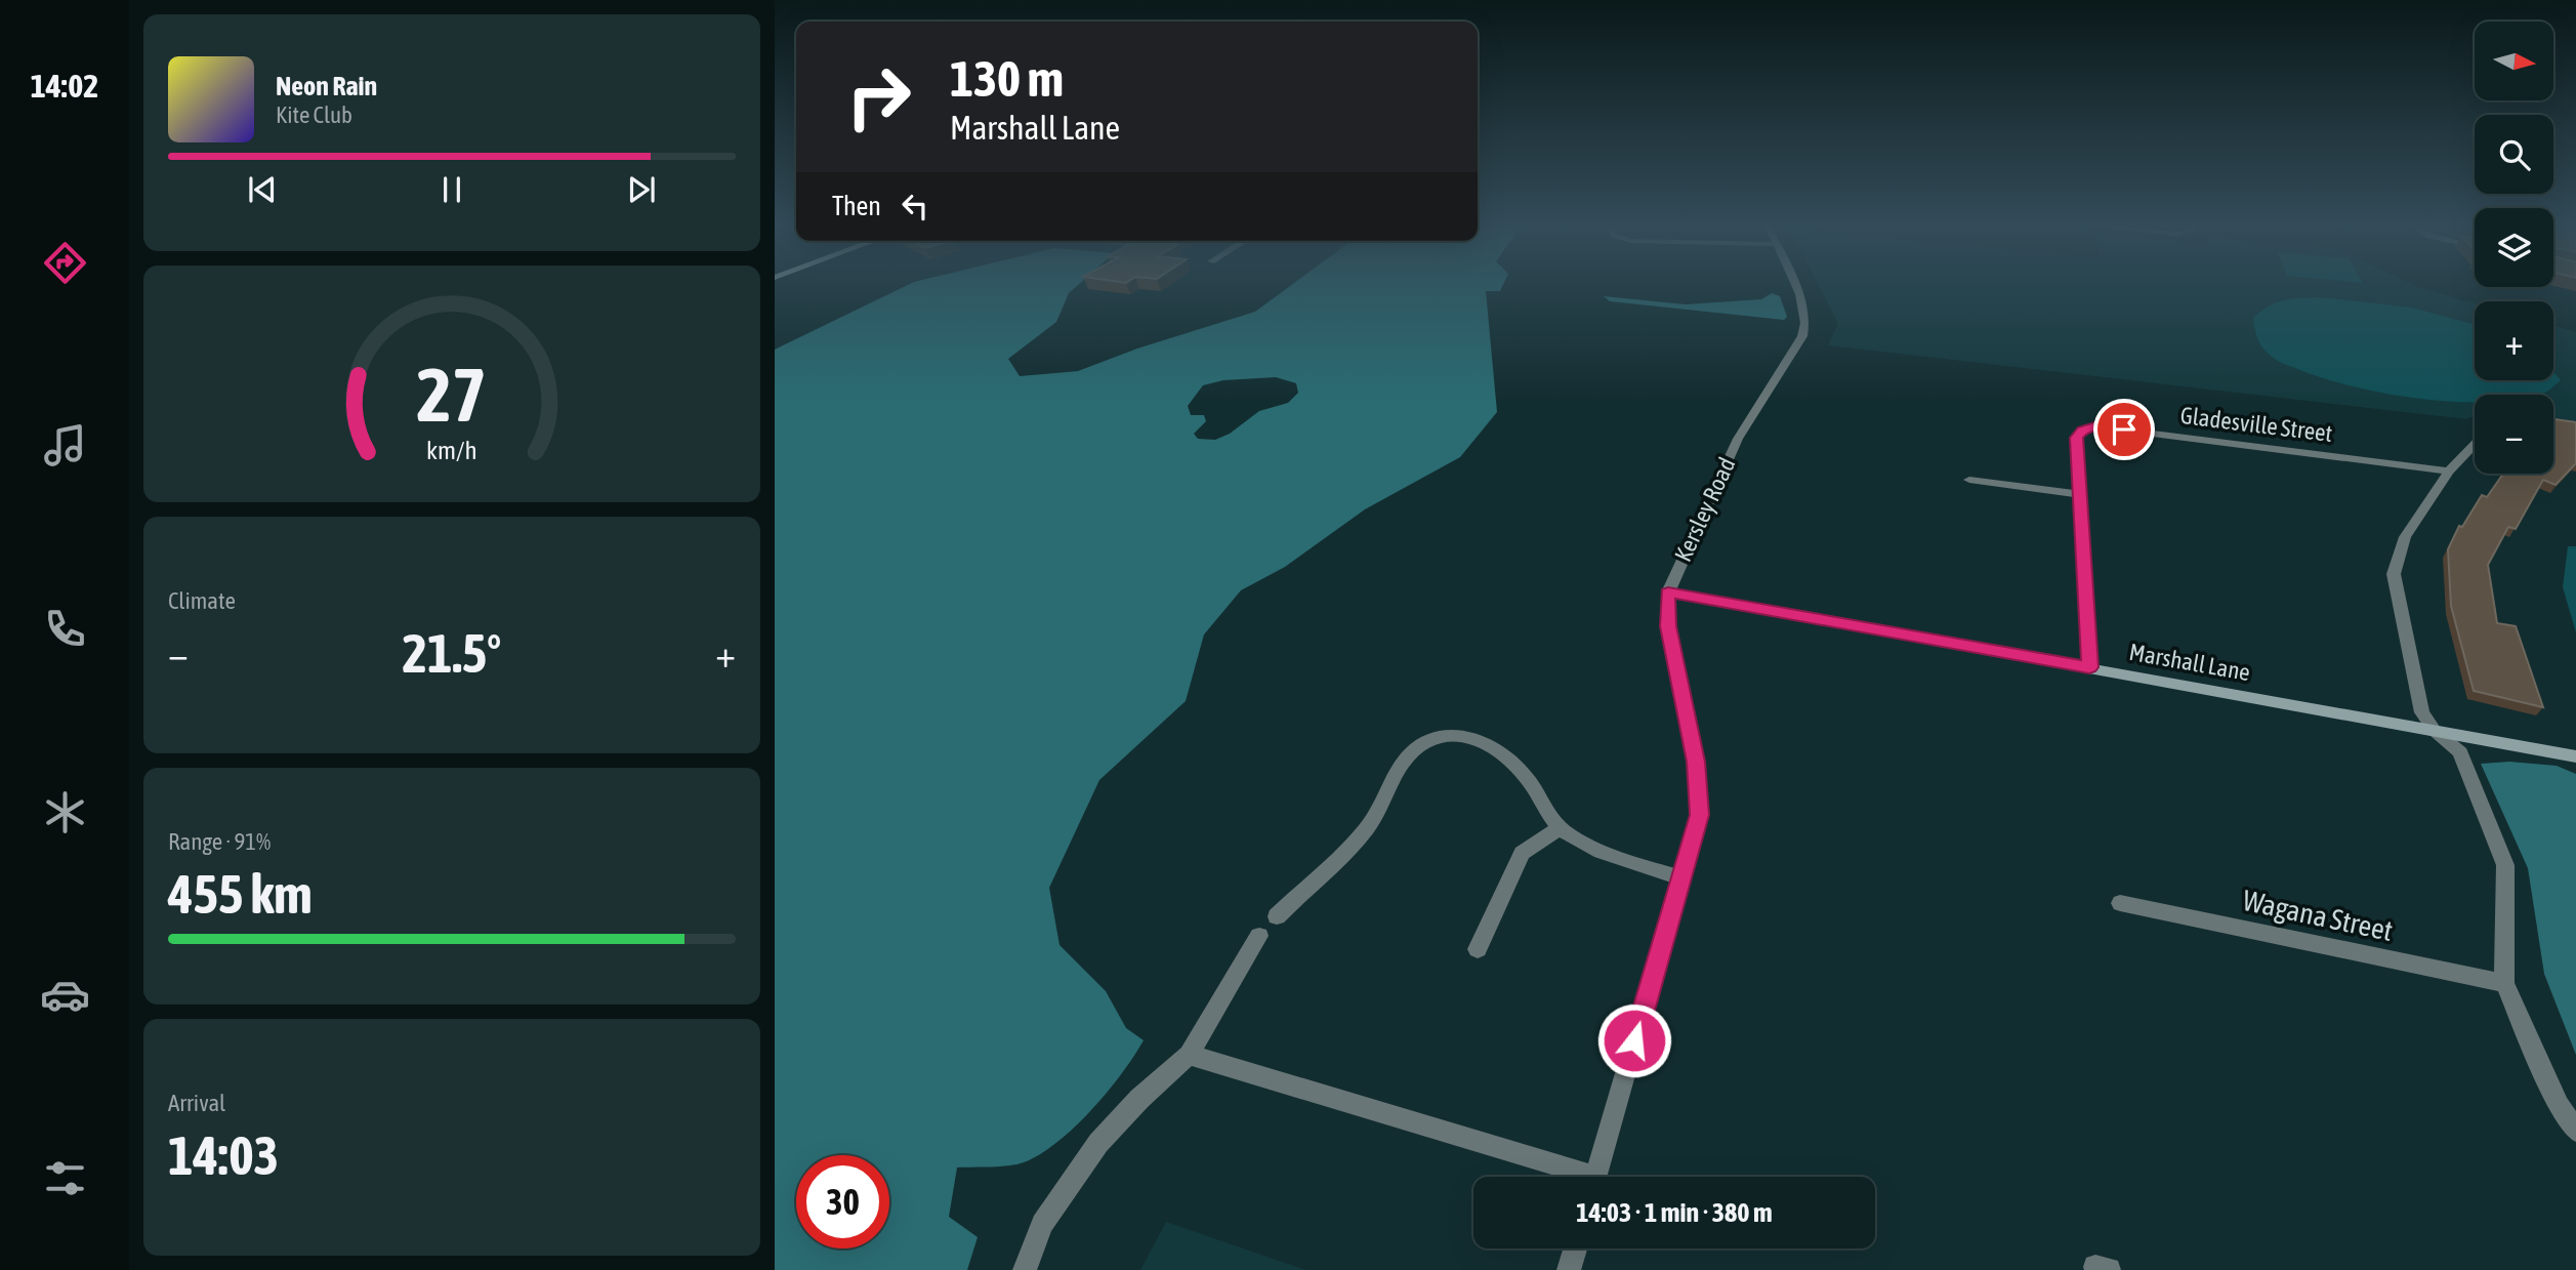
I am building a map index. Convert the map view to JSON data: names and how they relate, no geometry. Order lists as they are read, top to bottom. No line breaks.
{"streets":{"street":["Gladesville Street","Kersley Road","Marshall Lane","Wagana Street"]},"crossings":[["Gladesville Street","Marshall Lane"],["Kersley Road","Marshall Lane"]],"north":"right","page":{"tabs":"14:02","map_buttons":["+","−"],"turn":["130 m","Marshall Lane"],"song":["Neon Rain","Kite Club"],"then":"Then","tile":["Climate",["Range · 91%","455 km"],["Arrival","14:03"]],"heat":["−","21.5°","+"],"limit":"30","trip":"14:03 · 1 min · 380 m","gauge":["27","km/h"]}}
